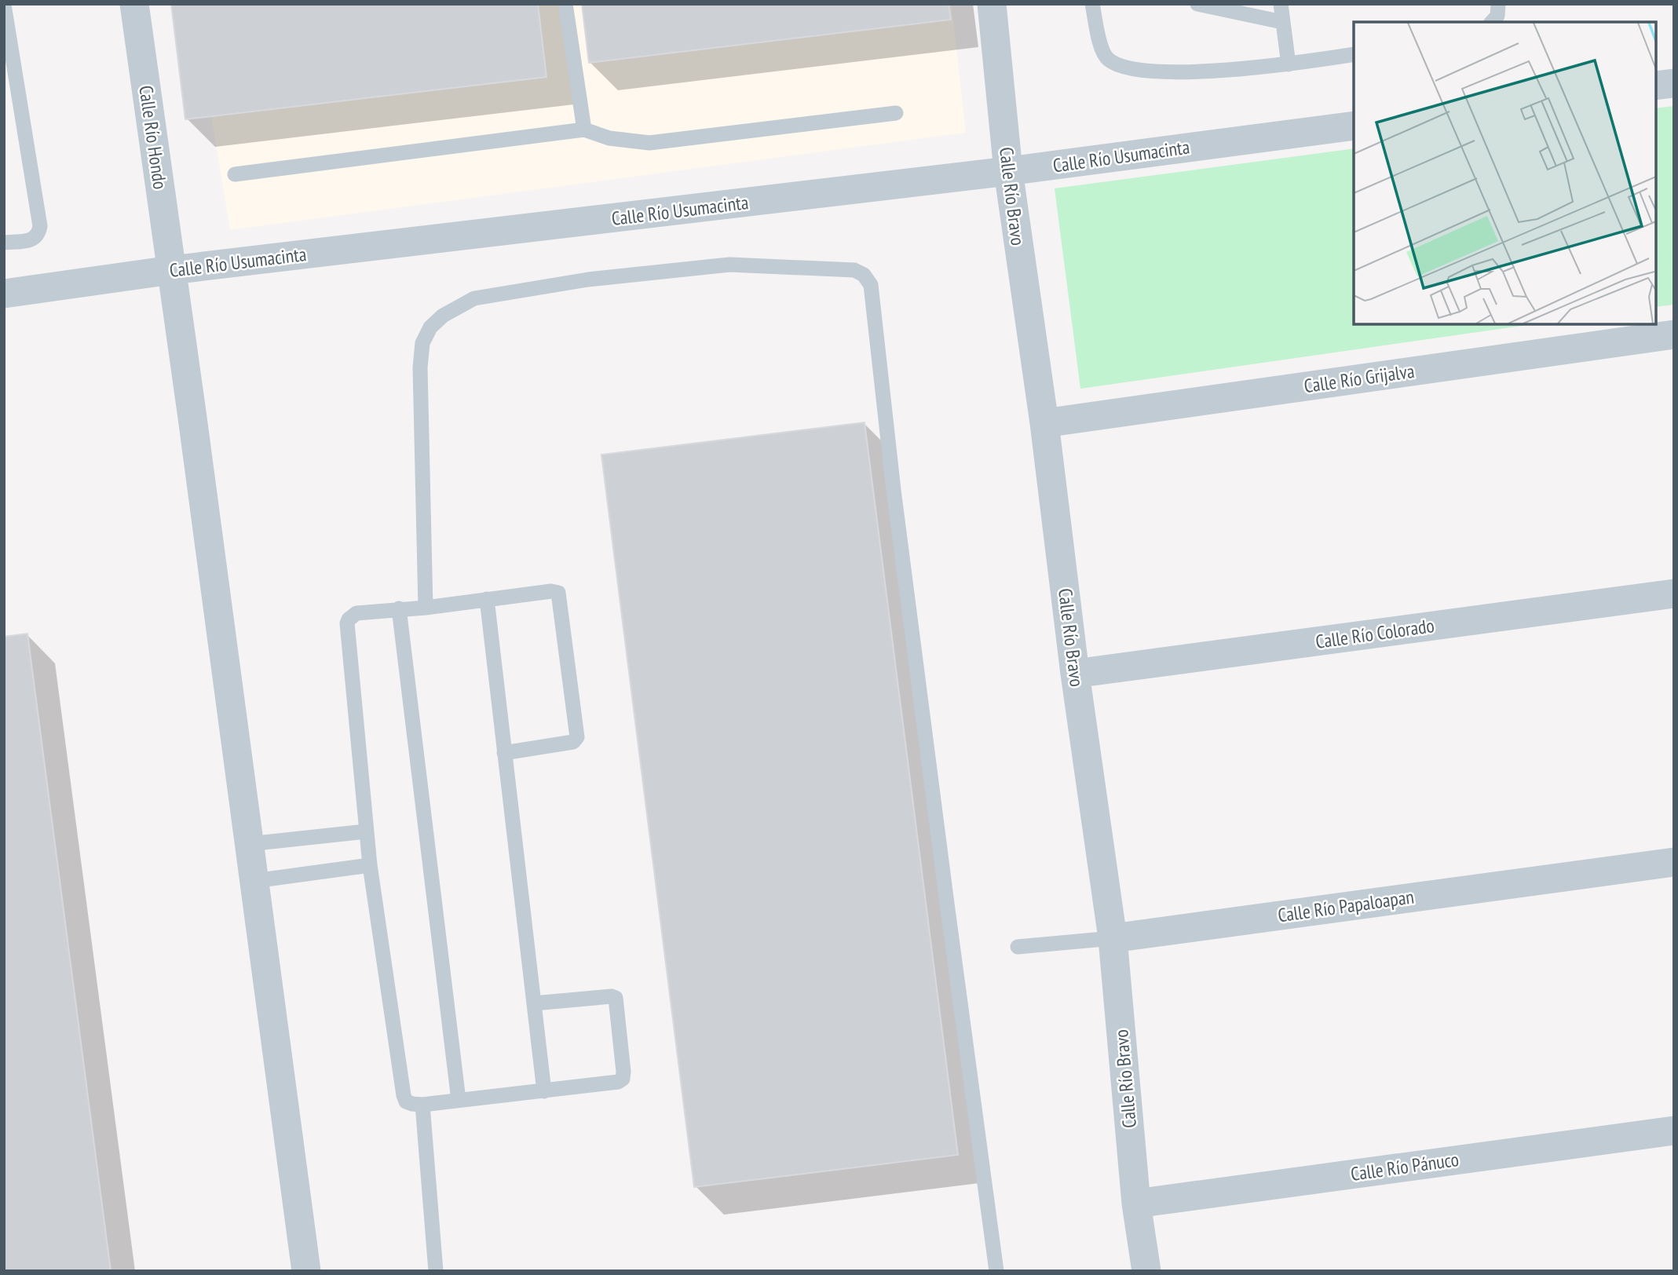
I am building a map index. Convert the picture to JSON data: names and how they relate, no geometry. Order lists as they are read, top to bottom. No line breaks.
{"streets":{"street":["Calle Río Hondo","Calle Río Usumacinta","Calle Río Bravo","Calle Río Grijalva","Calle Río Colorado","Calle Río Papaloapan","Calle Río Pánuco"]},"crossings":[["Calle Río Hondo","Calle Río Usumacinta"],["Calle Río Usumacinta","Calle Río Bravo"],["Calle Río Bravo","Calle Río Grijalva"],["Calle Río Bravo","Calle Río Colorado"],["Calle Río Bravo","Calle Río Papaloapan"],["Calle Río Bravo","Calle Río Pánuco"]]}
